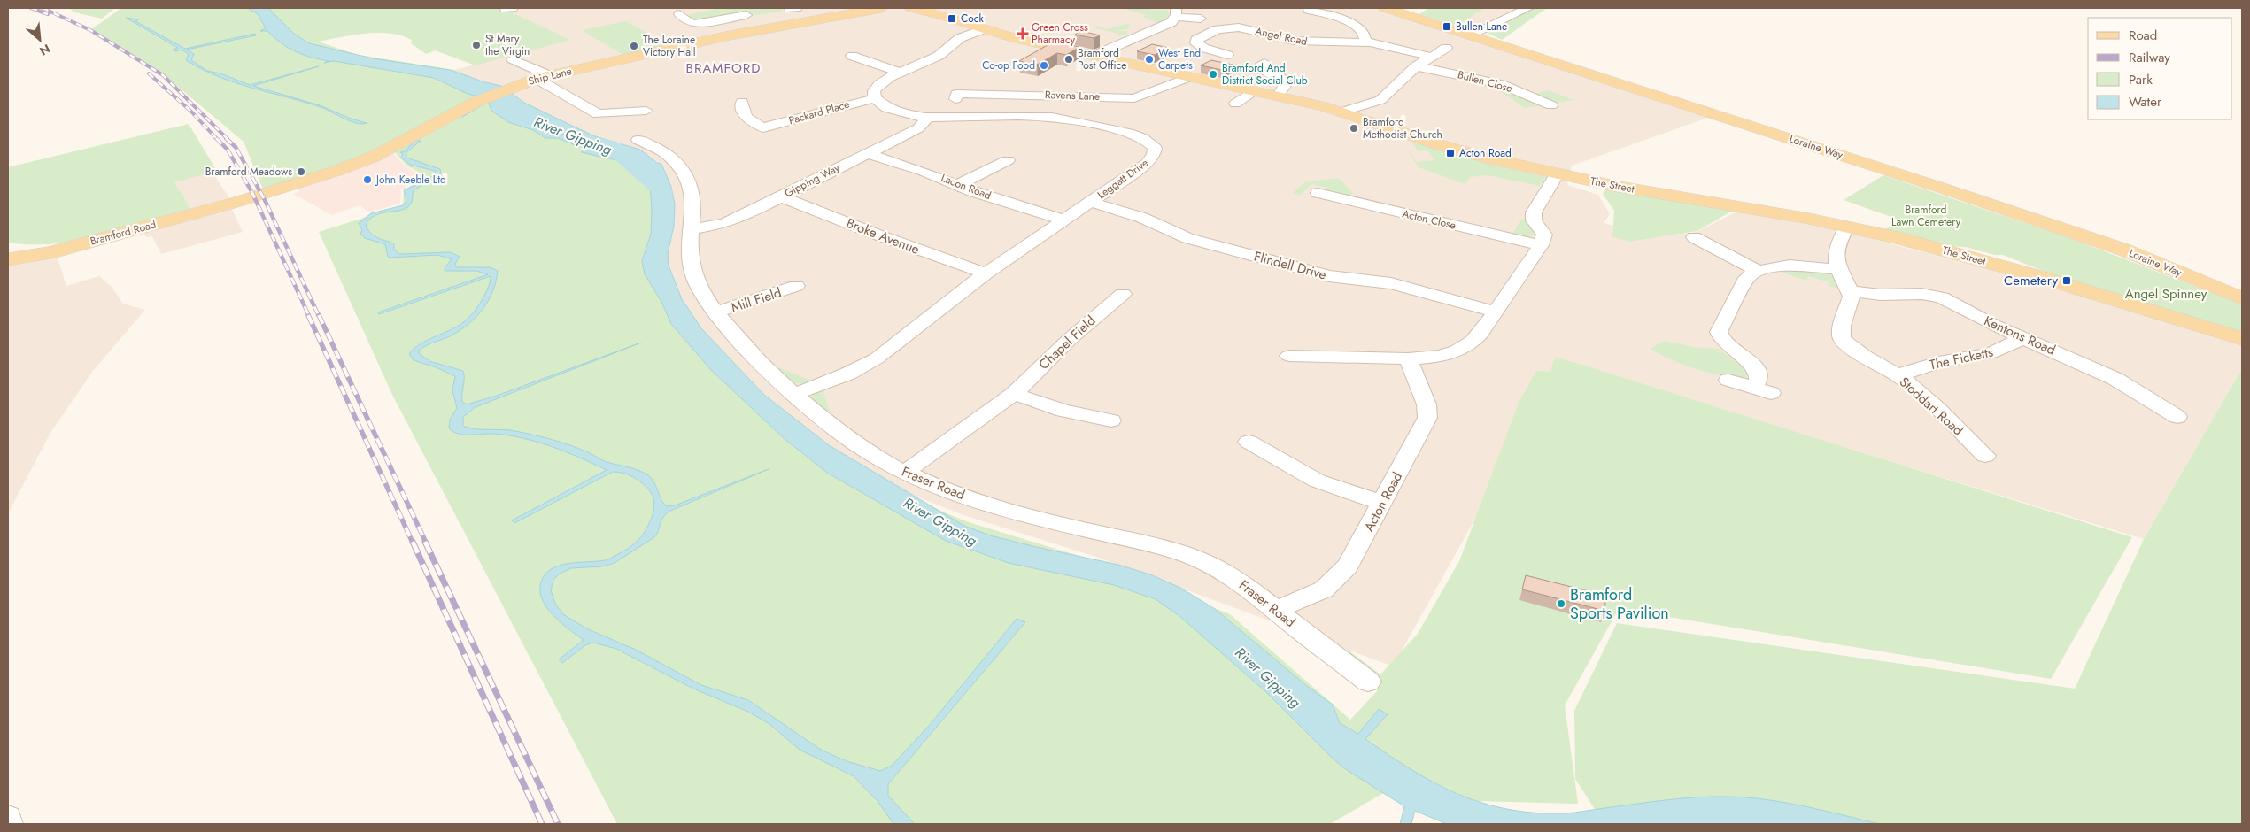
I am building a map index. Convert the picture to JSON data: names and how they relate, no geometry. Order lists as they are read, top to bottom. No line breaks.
{"streets":{"main road":["Ship Lane","Loraine Way","The Street","Bramford Road"],"street":["Angel Road","Bullen Close","Ravens Lane","Packard Place","Leggatt Drive","Gipping Way","Lacon Road","Acton Close","Broke Avenue","Flindell Drive","Mill Field","Kentons Road","Chapel Field","The Ficketts","Stoddart Road","Fraser Road","Acton Road"]},"crossings":[["Ship Lane","Bramford Road"],["Ravens Lane","The Street"],["Packard Place","Leggatt Drive"],["Leggatt Drive","Gipping Way"],["Leggatt Drive","Lacon Road"],["Leggatt Drive","Broke Avenue"],["Leggatt Drive","Flindell Drive"],["Leggatt Drive","Fraser Road"],["Gipping Way","Lacon Road"],["Gipping Way","Broke Avenue"],["Gipping Way","Fraser Road"],["Mill Field","Fraser Road"],["Kentons Road","The Ficketts"],["Kentons Road","Stoddart Road"],["Chapel Field","Fraser Road"],["The Ficketts","Stoddart Road"],["Fraser Road","Acton Road"]],"districts":["BRAMFORD"],"water":["River Gipping"],"parks":["Bramford Lawn Cemetery","Angel Spinney"],"places":{"transit":["Cock","Bullen Lane","Acton Road","Cemetery"],"health":["Green Cross Pharmacy"],"other":["St Mary the Virgin","The Loraine Victory Hall","Bramford Post Office","West End Carpets","Co-op Food","Bramford And District Social Club","Bramford Methodist Church","Bramford Meadows","John Keeble Ltd","Bramford Sports Pavilion"]},"legend":["Road","Railway","Park","Water"],"north":"bottom right"}
